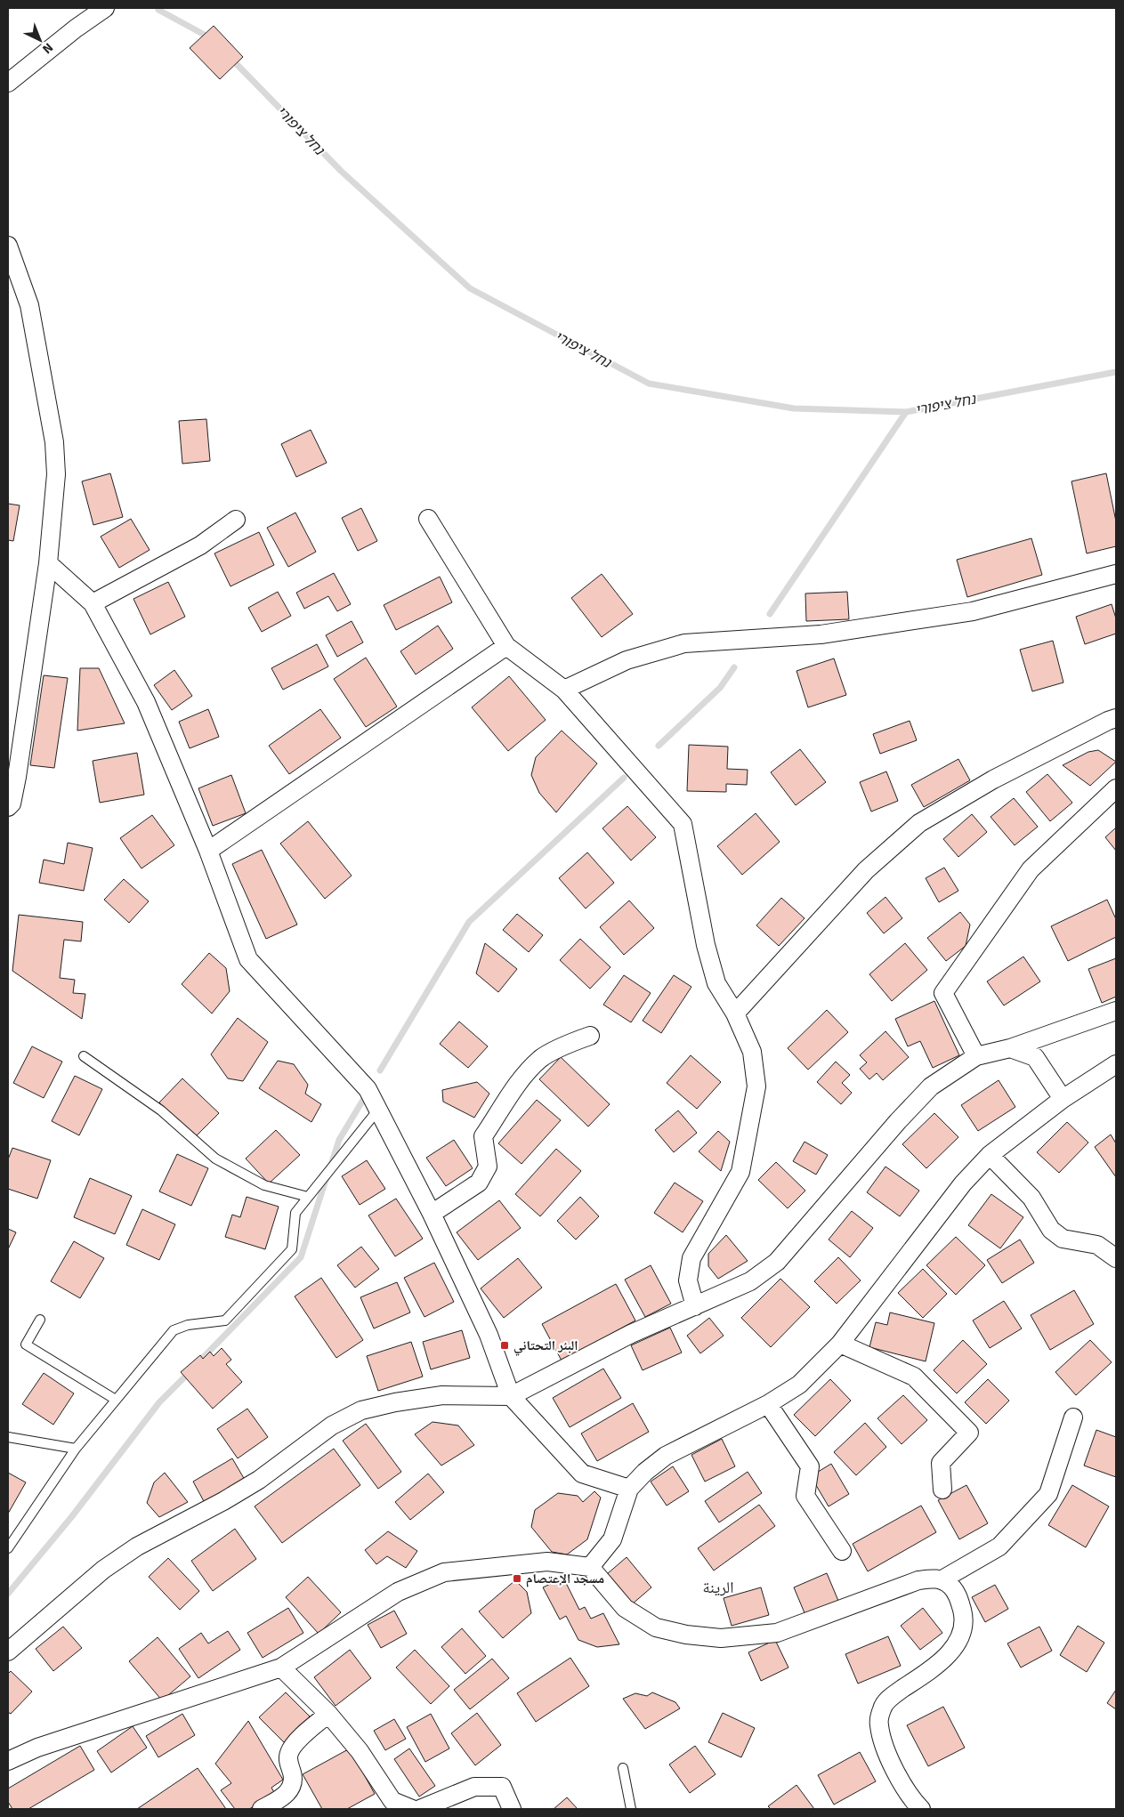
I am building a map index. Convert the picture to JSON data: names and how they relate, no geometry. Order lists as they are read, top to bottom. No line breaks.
{"districts":["الرينة"],"water":["נחל ציפורי"],"places":{"transit":["البئر التحتاني","مسجد الإعتصام"]},"north":"bottom right"}
